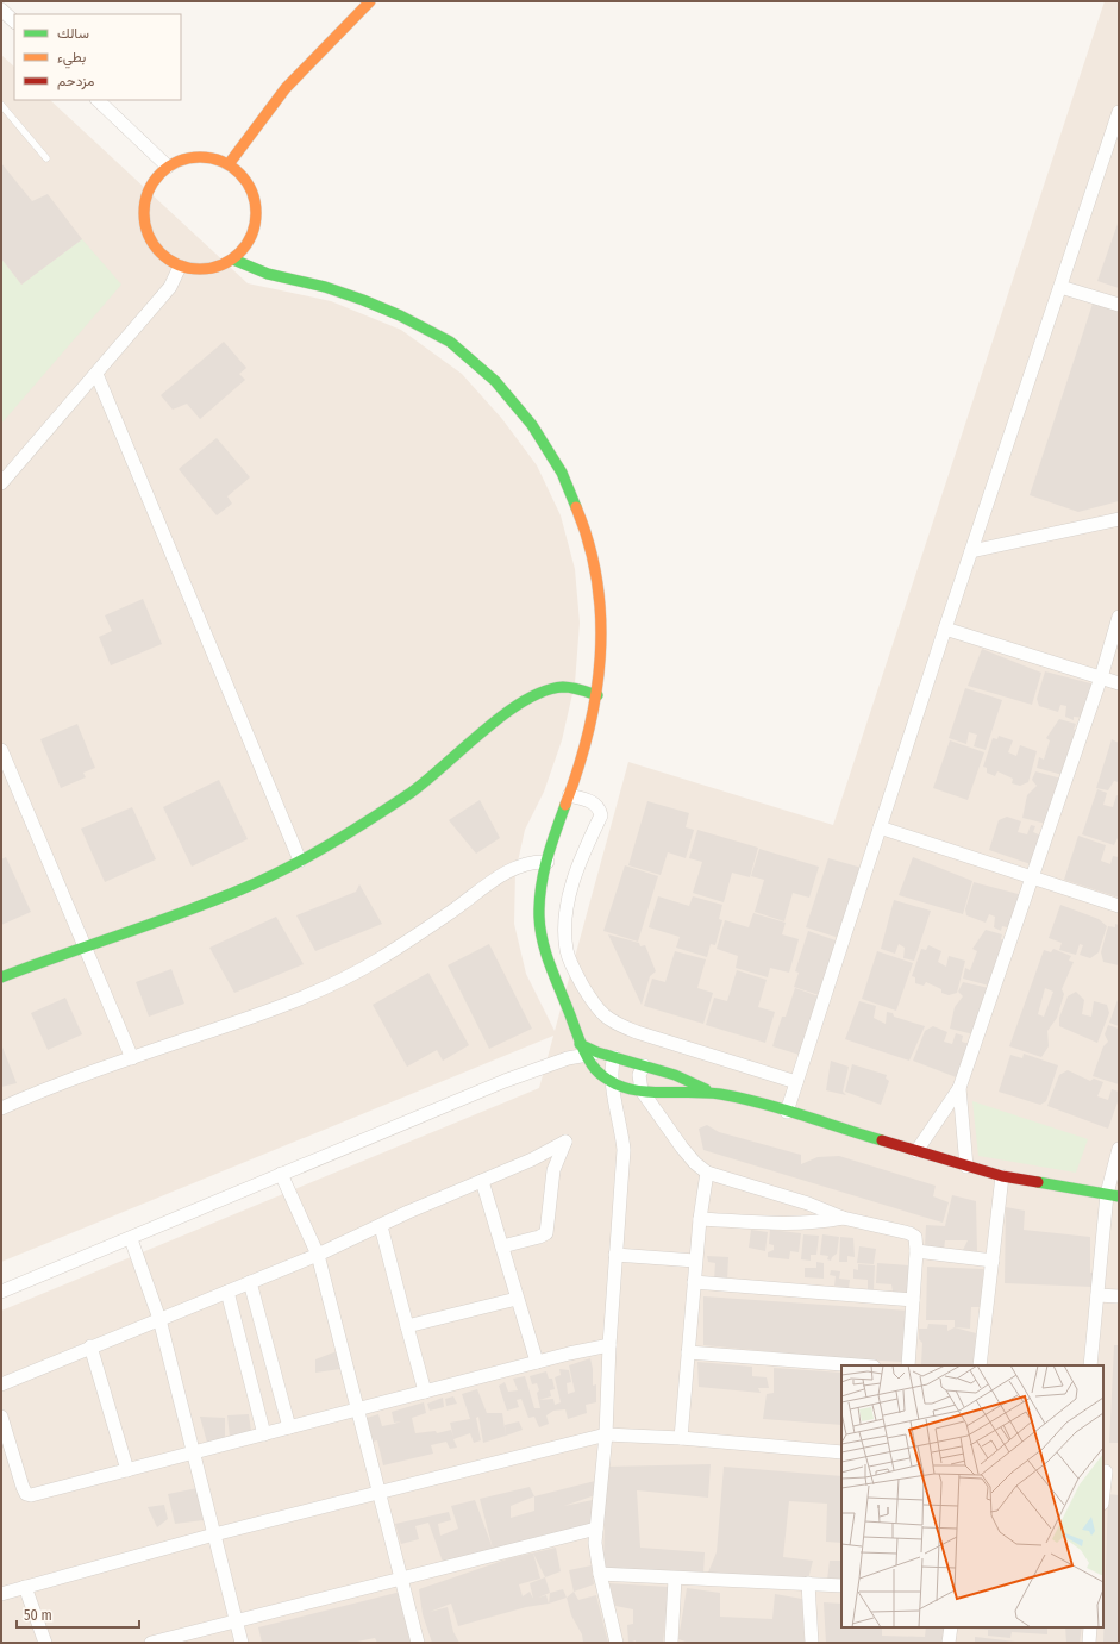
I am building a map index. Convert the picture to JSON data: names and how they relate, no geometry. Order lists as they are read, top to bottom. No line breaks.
{"legend":["سالك","بطيء","مزدحم"],"scale_bar":"50 m"}
